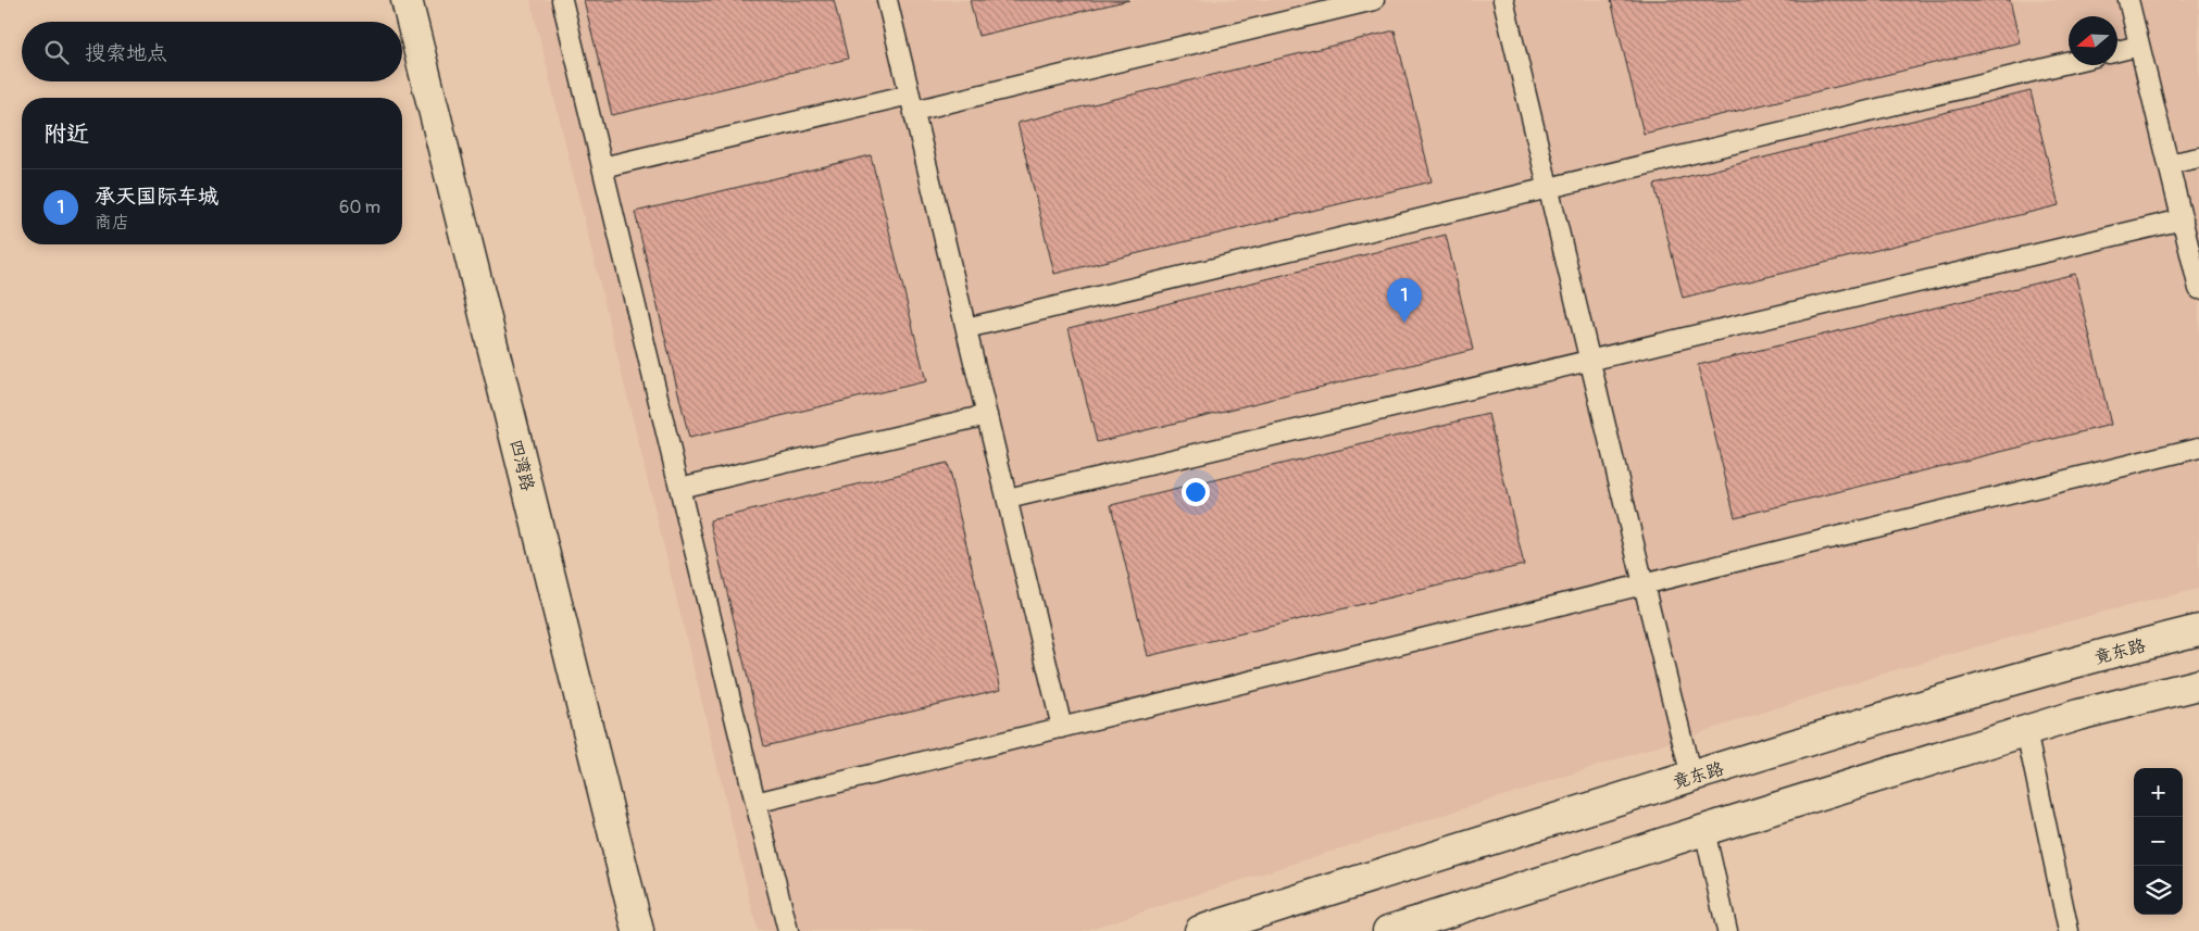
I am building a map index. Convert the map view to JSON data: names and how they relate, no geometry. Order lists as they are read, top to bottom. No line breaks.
{"streets":{"main road":["四湾路","竟东路"]},"north":"left","page":{"search":"搜索地点","heading":"附近","list":[{"mark":"1","name":"承天国际车城","note":"商店","value":"60 m"}],"pins":"1","map_buttons":["+","−"]}}
